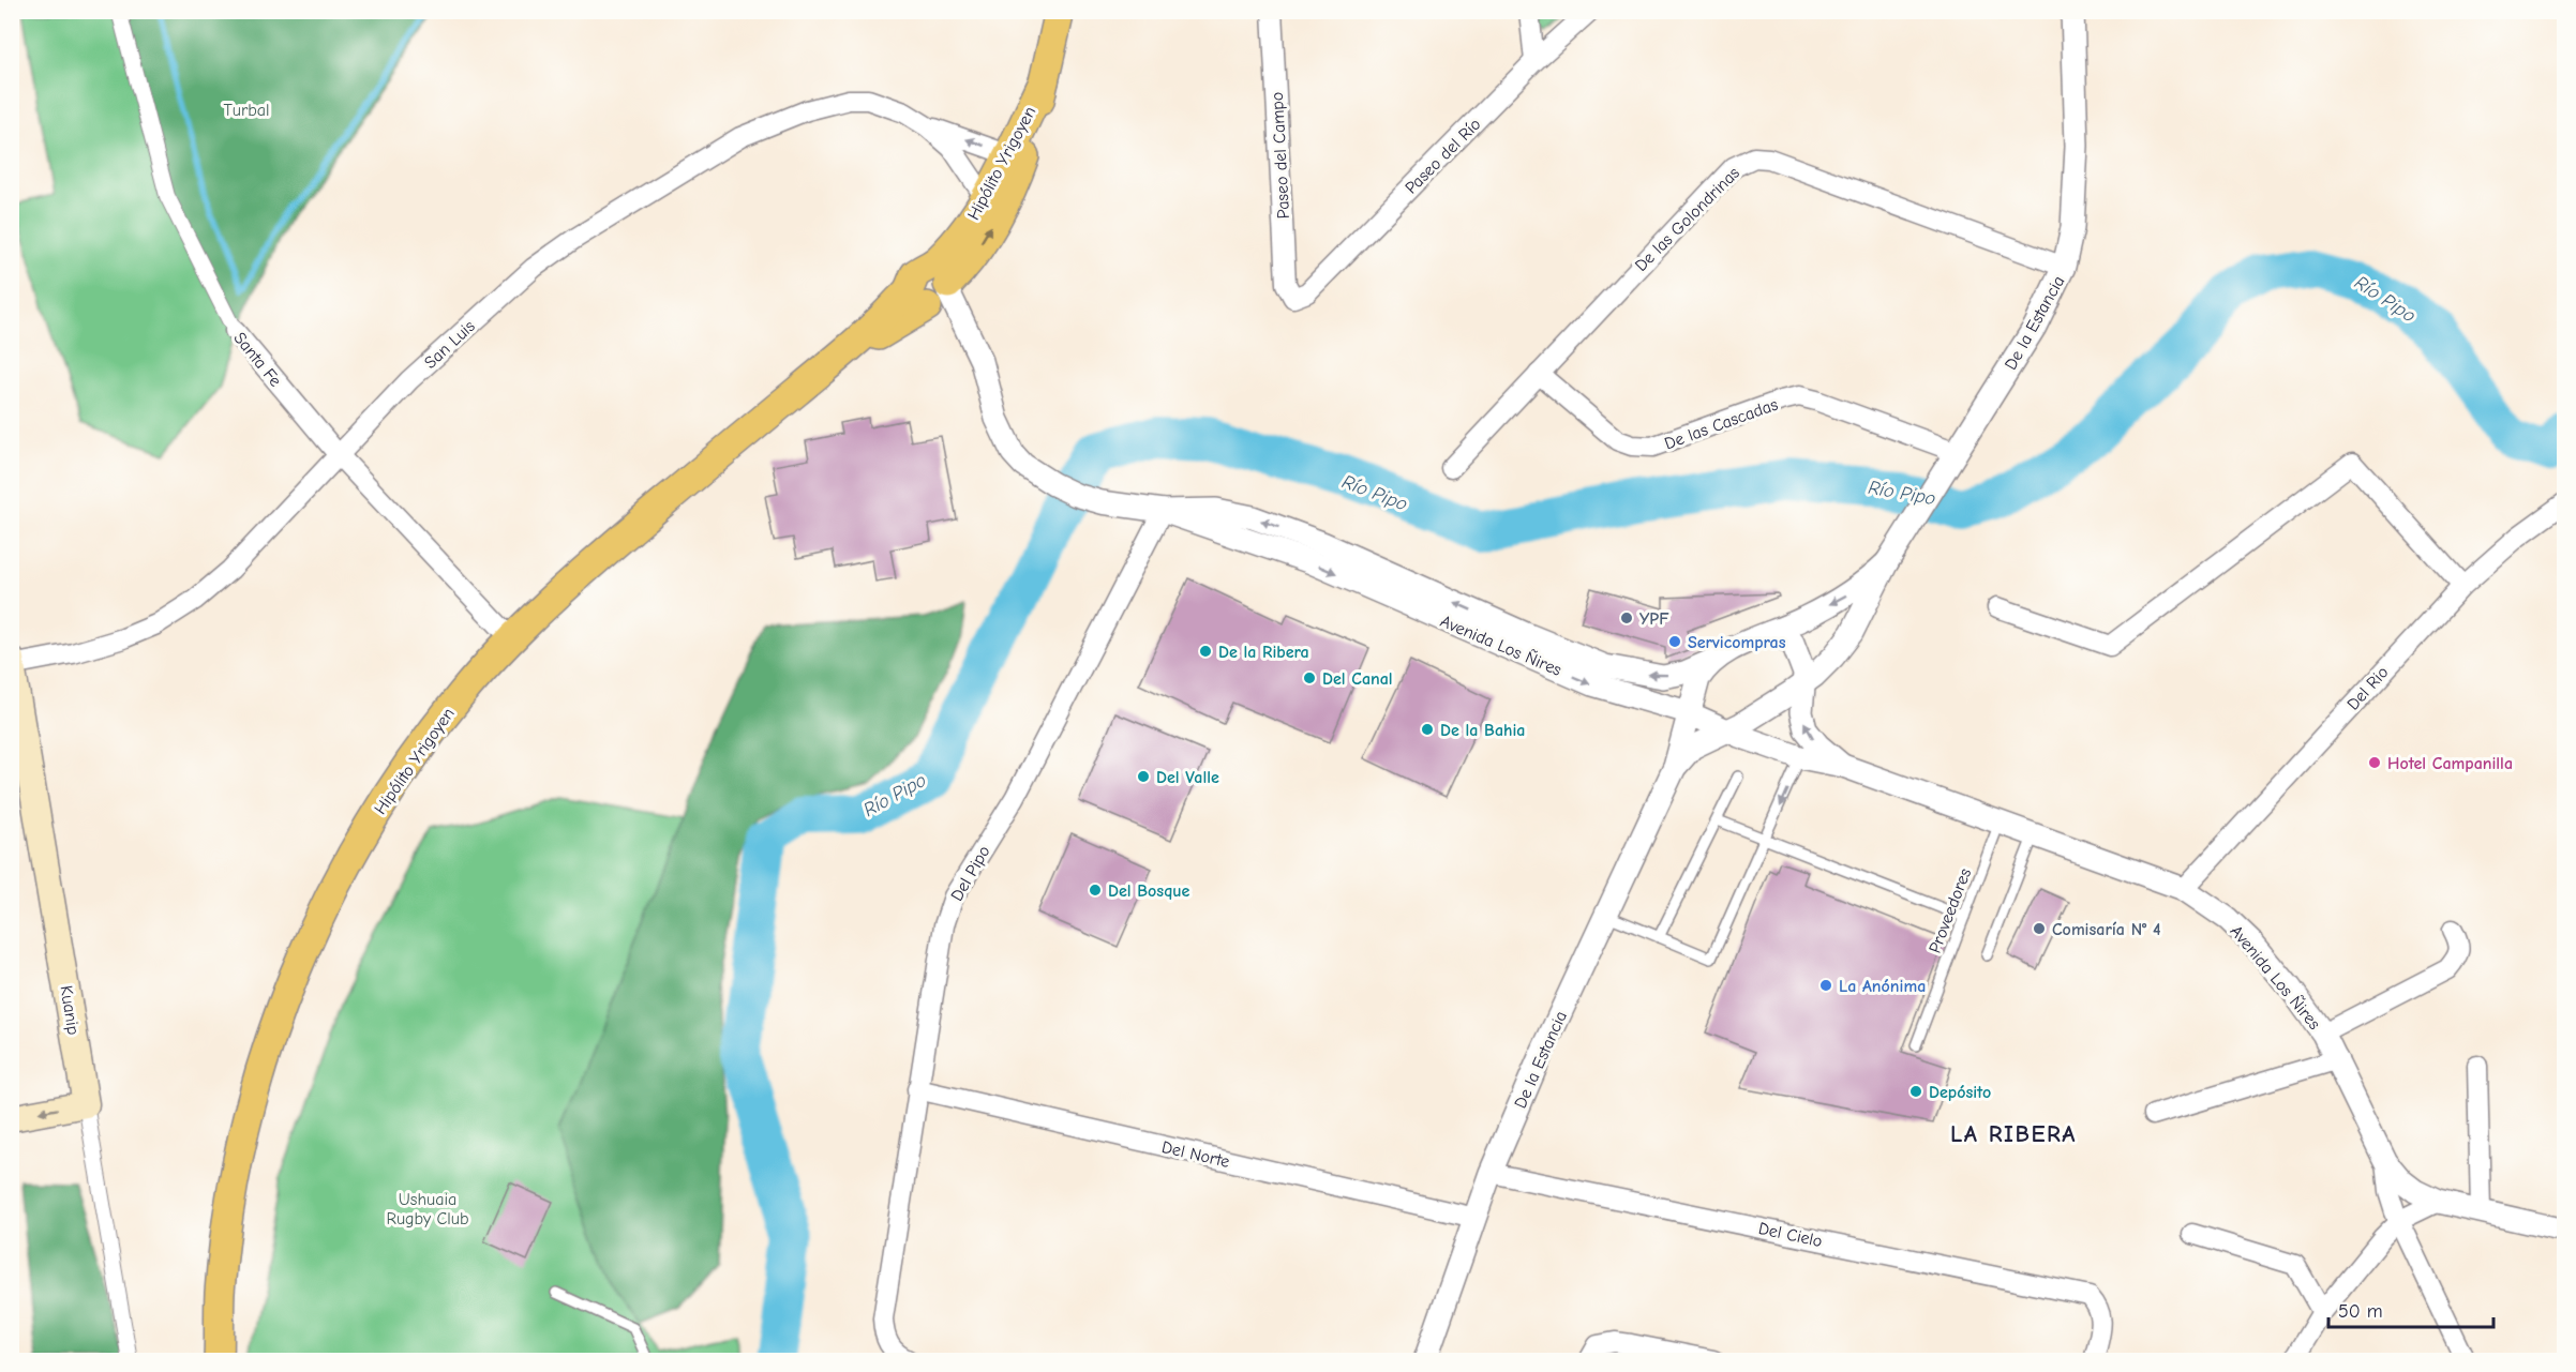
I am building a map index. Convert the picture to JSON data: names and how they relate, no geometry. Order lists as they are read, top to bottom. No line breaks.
{"streets":{"main road":["Hipólito Yrigoyen","Kuanip"],"street":["Paseo del Campo","Paseo del Río","De las Golondrinas","De la Estancia","San Luis","Santa Fe","De las Cascadas","Avenida Los Ñires","Del Rio","Del Pipo","Del Norte","Del Cielo"],"lane":["Proveedores"]},"crossings":[["Paseo del Campo","Paseo del Río"],["Hipólito Yrigoyen","San Luis"],["Hipólito Yrigoyen","Santa Fe"],["Hipólito Yrigoyen","Avenida Los Ñires"],["De las Golondrinas","De la Estancia"],["De las Golondrinas","De las Cascadas"],["De la Estancia","De las Cascadas"],["De la Estancia","Avenida Los Ñires"],["De la Estancia","Del Norte"],["De la Estancia","Del Cielo"],["San Luis","Santa Fe"],["San Luis","Kuanip"],["Avenida Los Ñires","Del Rio"],["Avenida Los Ñires","Del Pipo"],["Avenida Los Ñires","Proveedores"],["Del Pipo","Del Norte"]],"districts":["LA RIBERA"],"water":["Río Pipo"],"parks":["Turbal","Ushuaia Rugby Club"],"places":["YPF","Servicompras","De la Ribera","Del Canal","De la Bahia","Hotel Campanilla","Del Valle","Del Bosque","Comisaría N° 4","La Anónima","Depósito"],"scale_bar":"50 m"}
